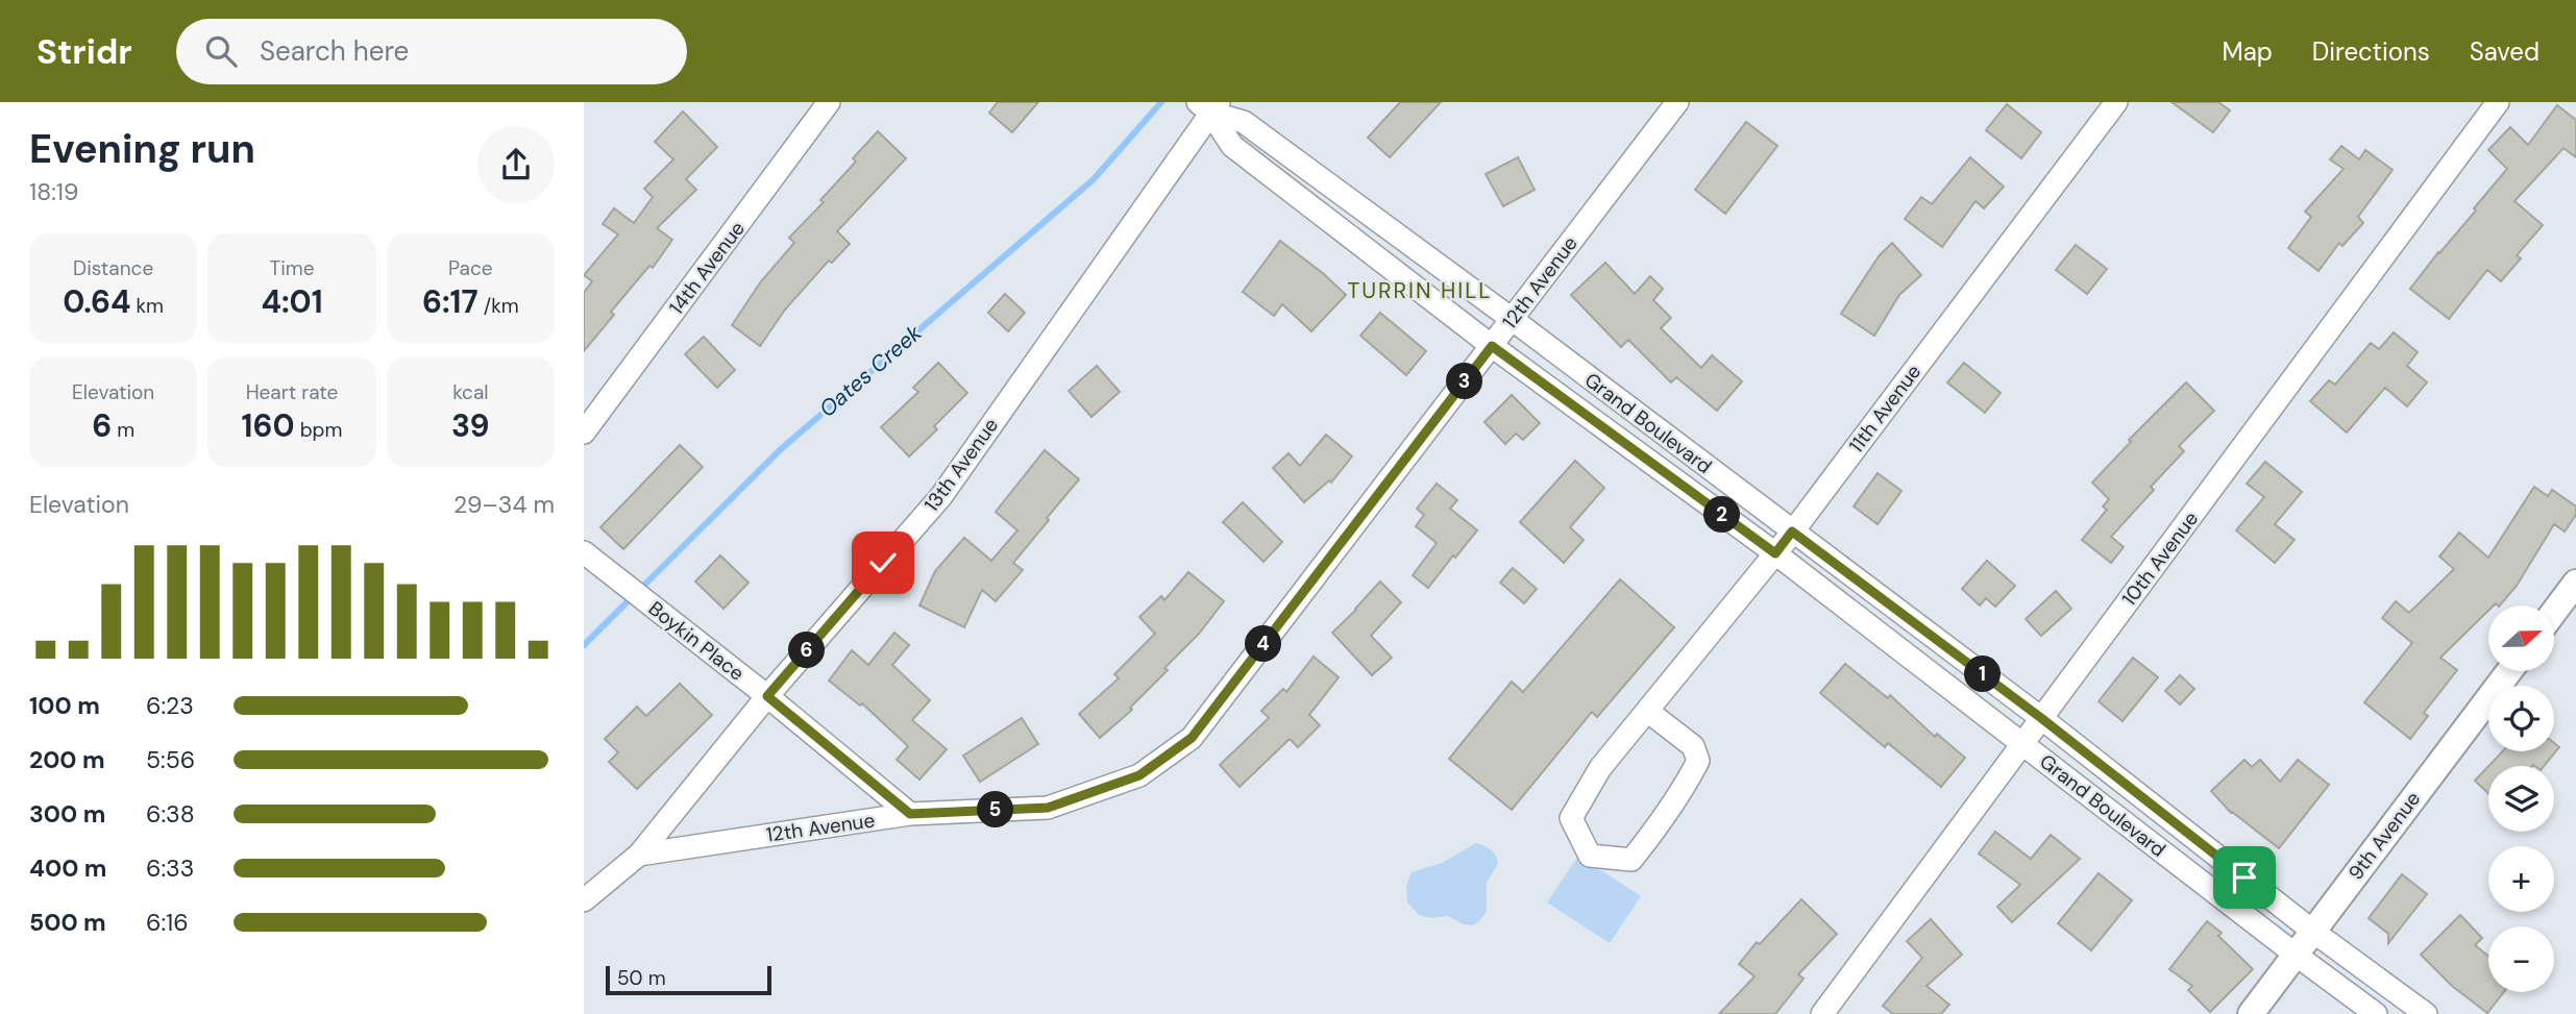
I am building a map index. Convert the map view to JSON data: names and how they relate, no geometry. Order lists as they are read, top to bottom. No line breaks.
{"streets":{"street":["14th Avenue","12th Avenue","11th Avenue","Grand Boulevard","13th Avenue","10th Avenue","Boykin Place","9th Avenue"]},"crossings":[["12th Avenue","Grand Boulevard"],["12th Avenue","13th Avenue"],["12th Avenue","Boykin Place"],["11th Avenue","Grand Boulevard"],["Grand Boulevard","13th Avenue"],["Grand Boulevard","10th Avenue"],["Grand Boulevard","9th Avenue"],["13th Avenue","Boykin Place"]],"districts":["TURRIN HILL"],"water":["Oates Creek"],"scale_bar":"50 m","north":"right","page":{"header":"Stridr","search":"Search here","nav":["Map","Directions","Saved"],"heading":["Evening run","18:19"],"stats":[["Distance","0.64 km"],["Time","4:01"],["Pace","6:17 /km"],["Elevation","6 m"],["Heart rate","160 bpm"],["kcal","39"]],"pins":["3","2","4","6","1","5"],"chart":["Elevation","29–34 m"],"map_buttons":["+","−"],"list":[{"name":"100 m","note":"6:23"},{"name":"200 m","note":"5:56"},{"name":"300 m","note":"6:38"},{"name":"400 m","note":"6:33"},{"name":"500 m","note":"6:16"}],"scale":"50 m"}}
